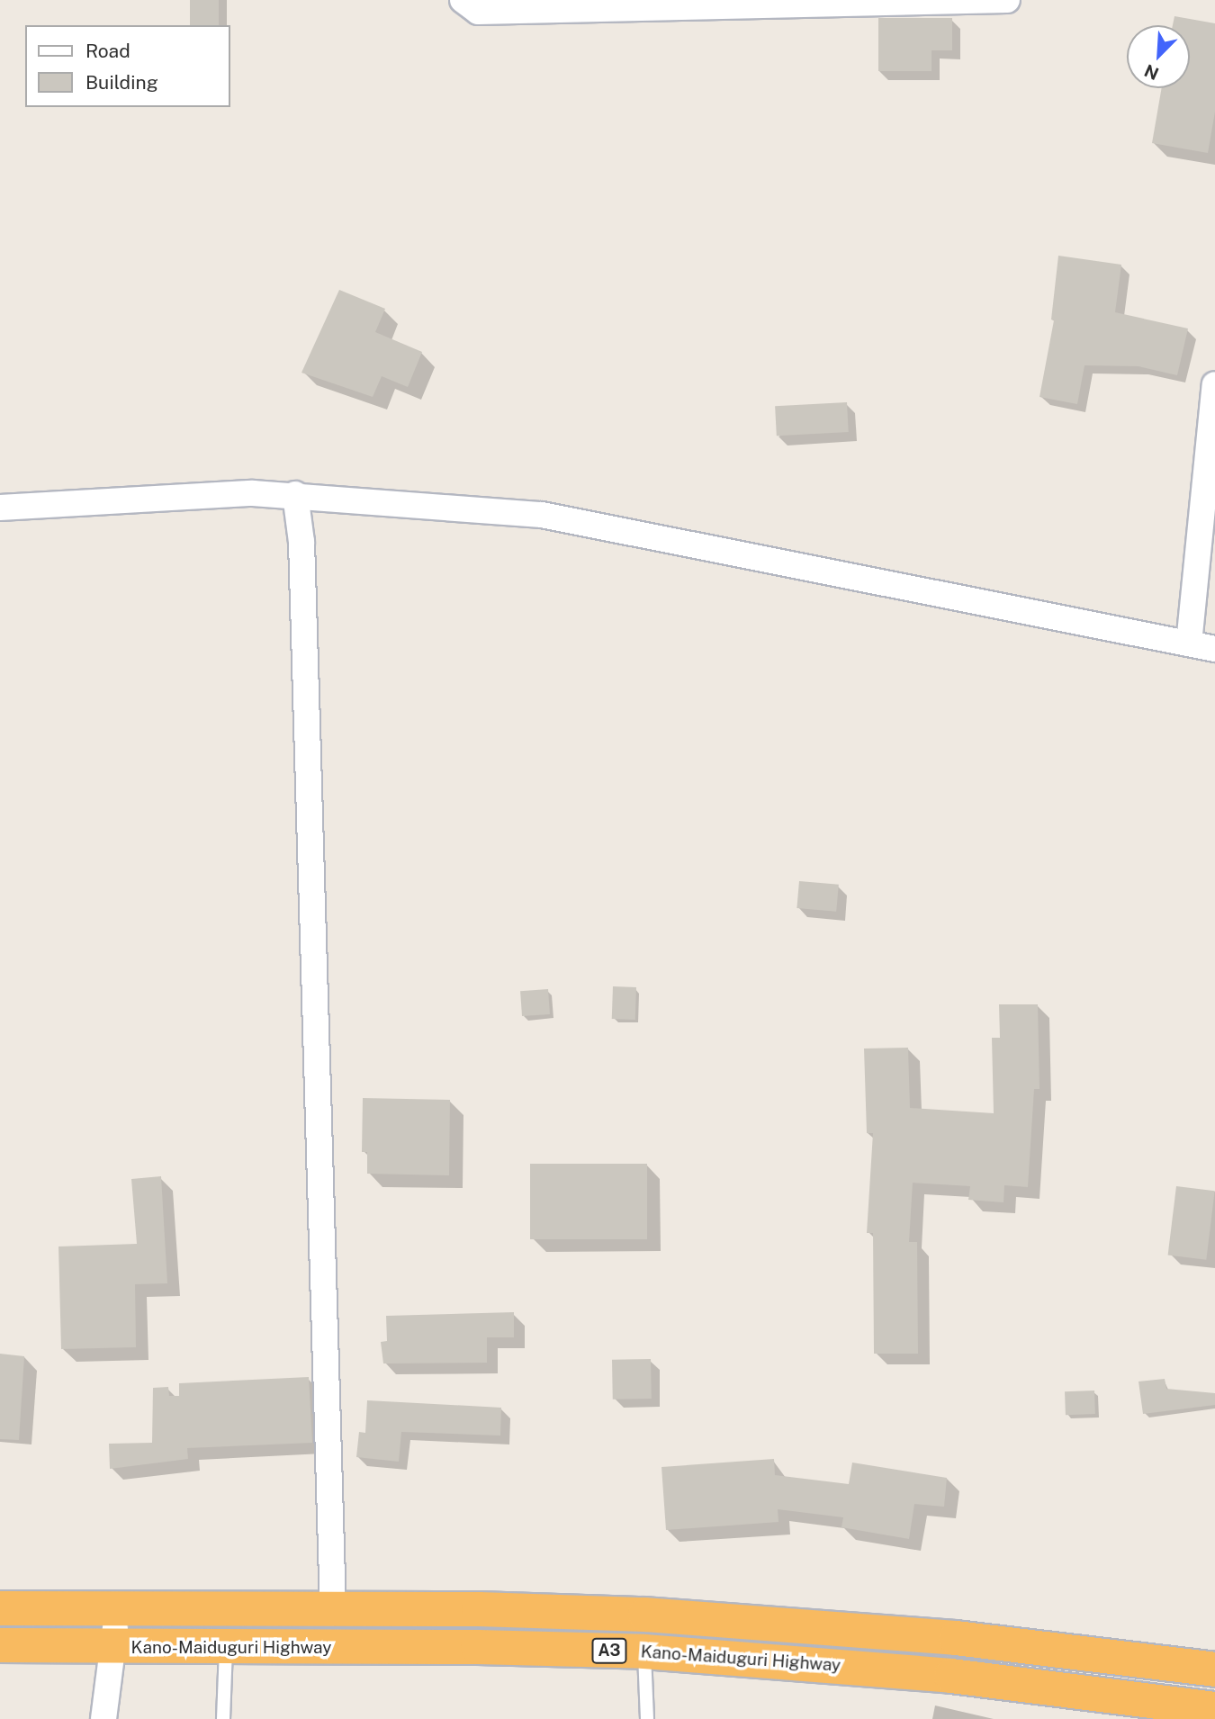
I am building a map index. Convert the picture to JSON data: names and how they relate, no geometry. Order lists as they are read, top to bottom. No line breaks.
{"streets":{"highway":["Kano-Maiduguri Highway","A3"]},"legend":["Road","Building"],"north":"bottom left"}
